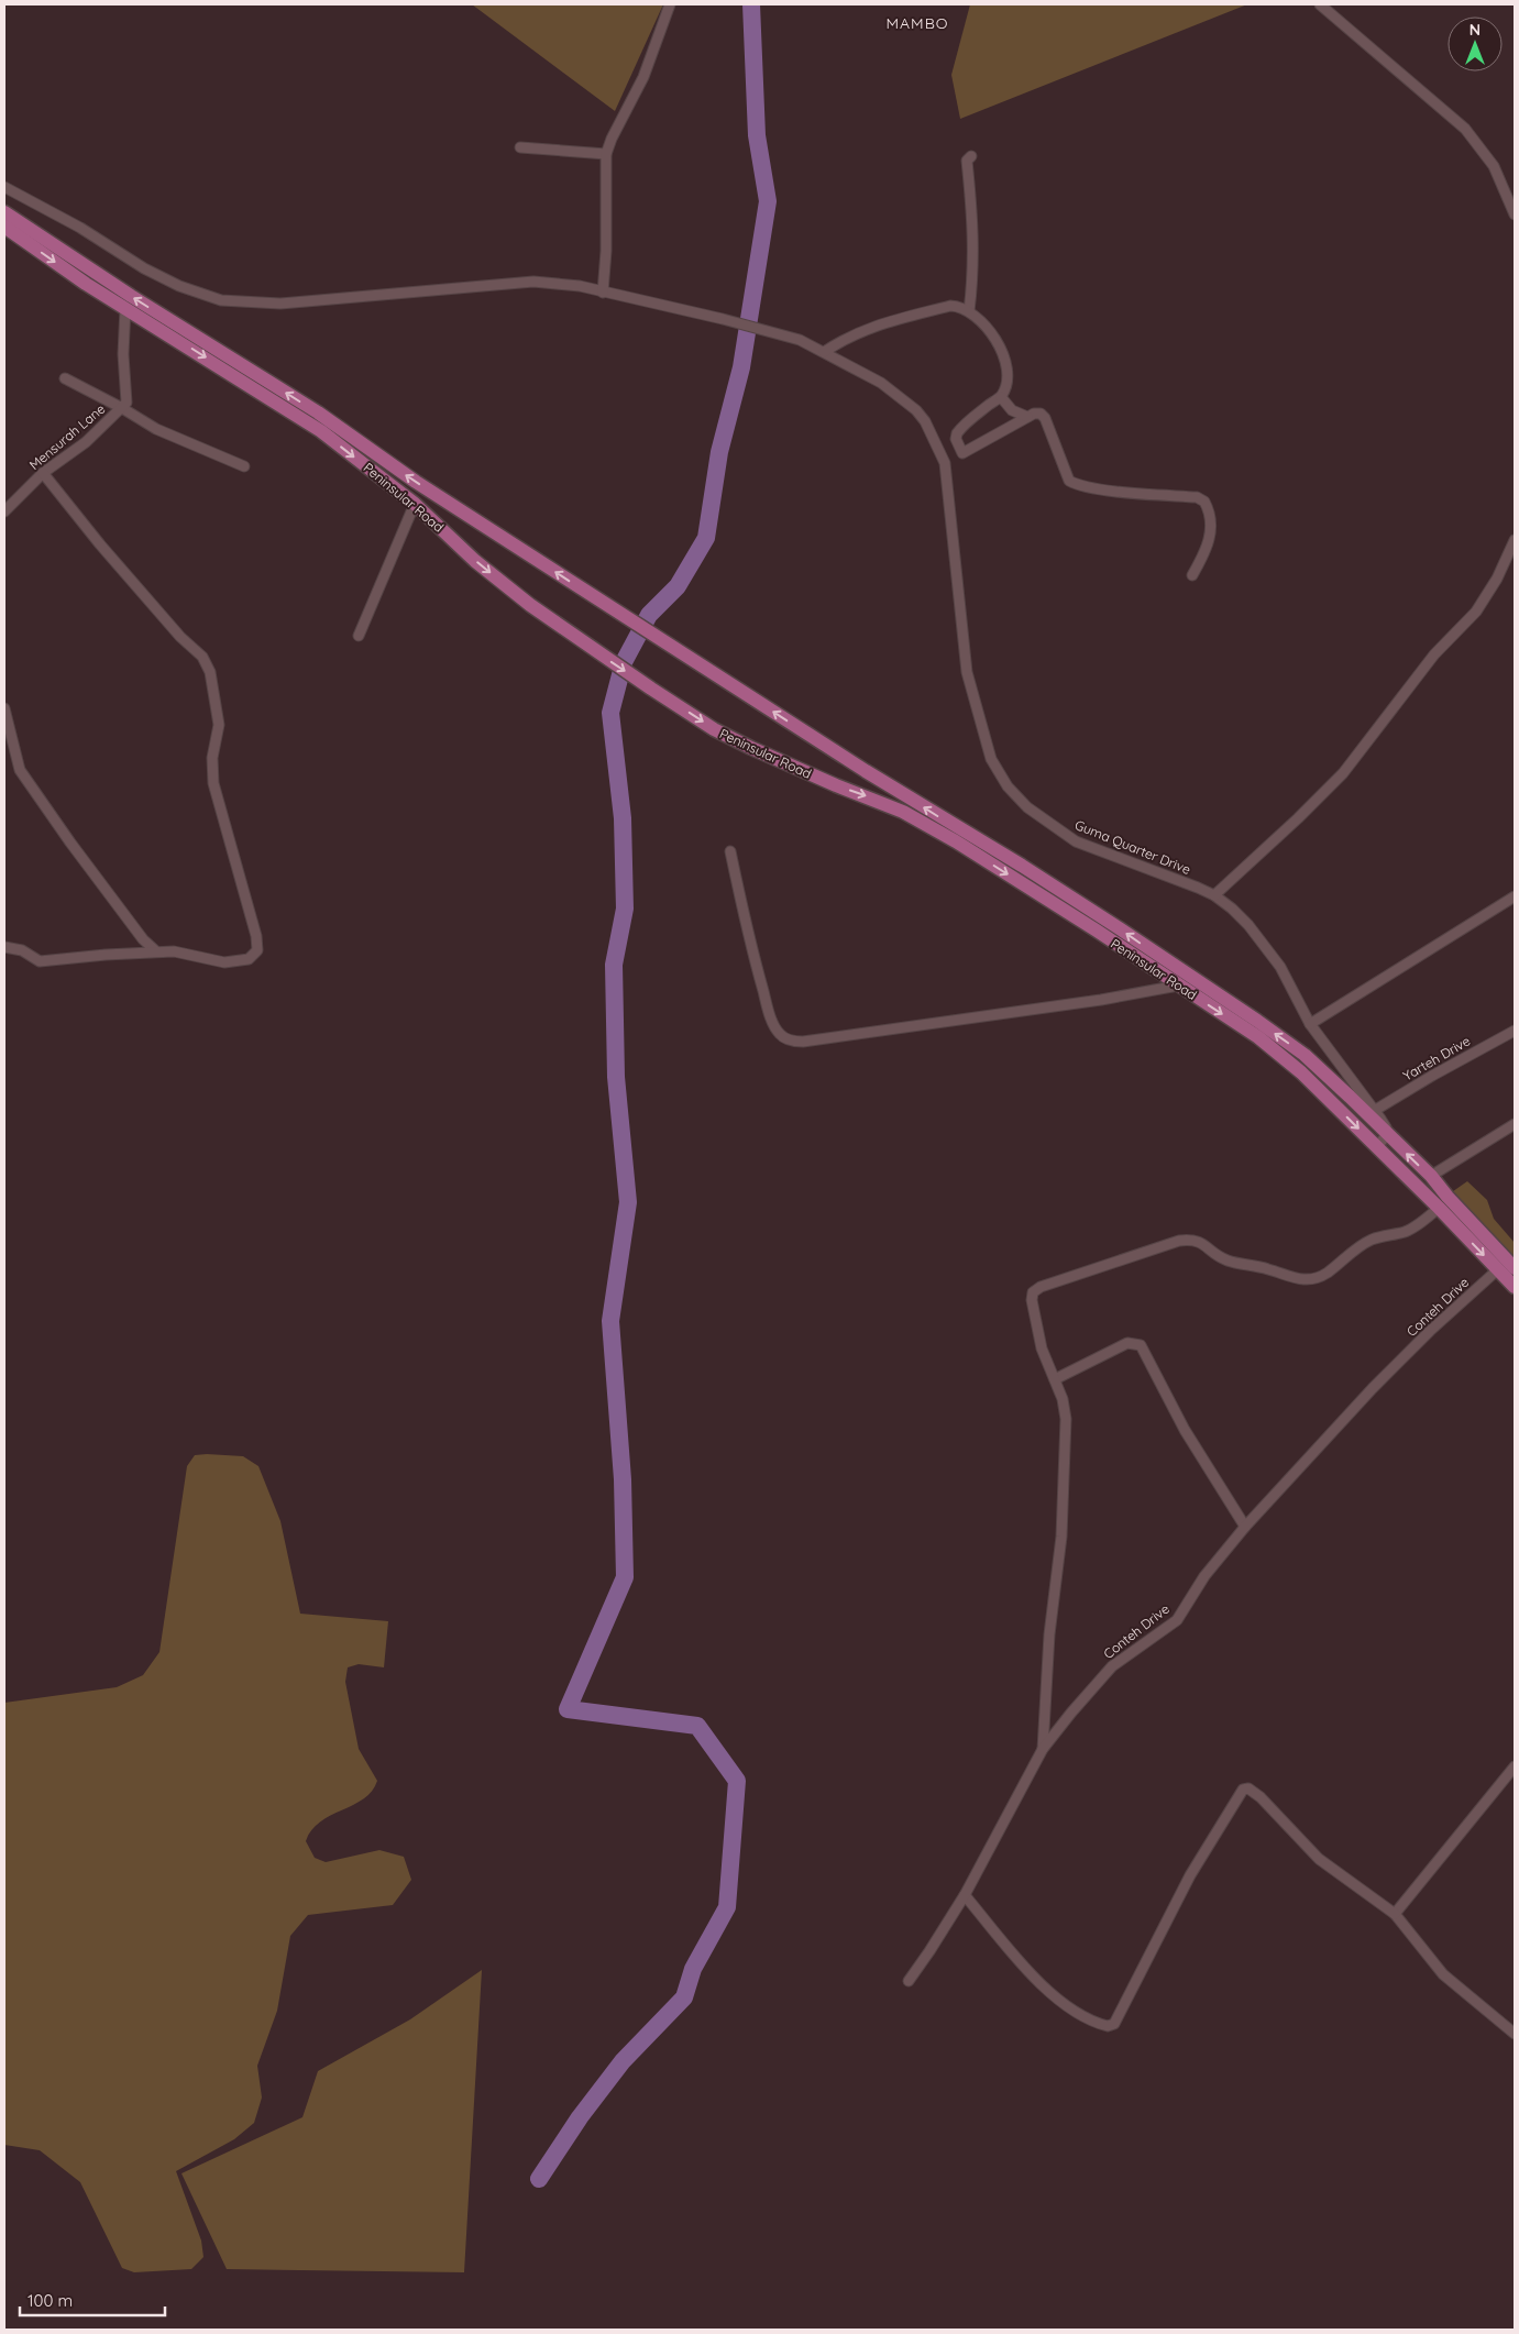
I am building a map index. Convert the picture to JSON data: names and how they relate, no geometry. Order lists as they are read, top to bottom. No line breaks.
{"streets":{"main road":["Peninsular Road"],"street":["Mensurah Lane","Guma Quarter Drive","Yarteh Drive","Conteh Drive"]},"crossings":[["Mensurah Lane","Peninsular Road"],["Peninsular Road","Guma Quarter Drive"],["Peninsular Road","Conteh Drive"],["Guma Quarter Drive","Yarteh Drive"]],"districts":["MAMBO"],"scale_bar":"100 m","north":"top"}
